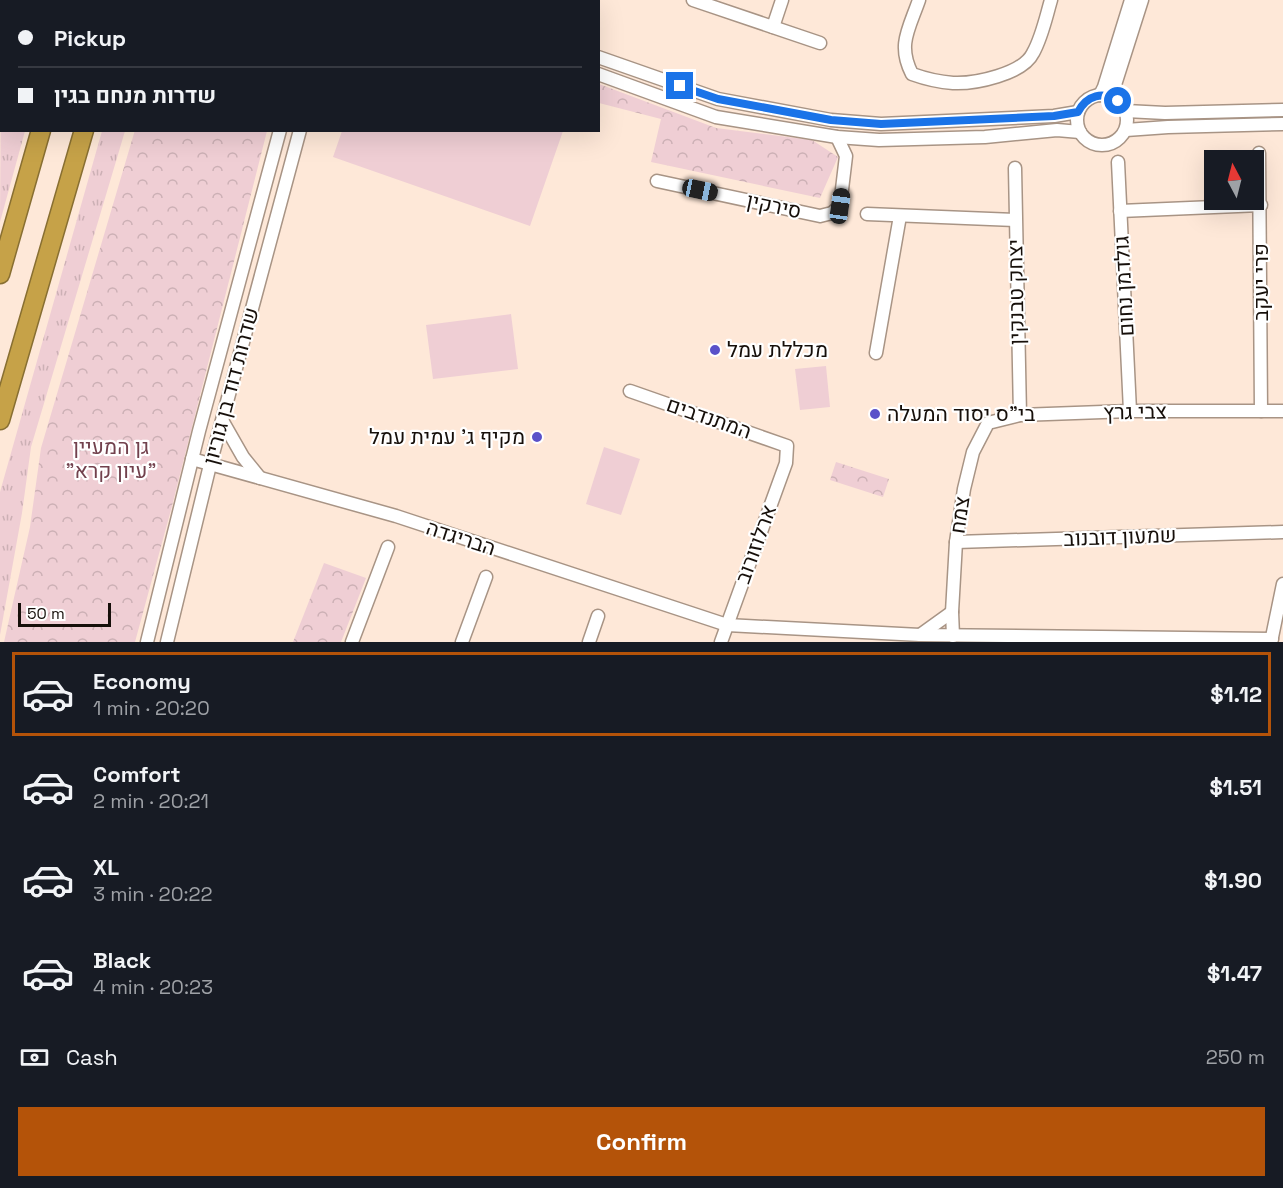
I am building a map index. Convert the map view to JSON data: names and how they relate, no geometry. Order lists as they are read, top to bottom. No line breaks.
{"streets":{"street":["סירקין","פרי יעקב","גולדמן נחום","יצחק טבנקין","שדרות דוד בן גוריון","צבי גרץ","המתנדבים","צמח","שמעון דובנוב","הבריגדה","ארלוזורוב"]},"crossings":[["פרי יעקב","צבי גרץ"],["גולדמן נחום","צבי גרץ"],["יצחק טבנקין","צבי גרץ"],["שדרות דוד בן גוריון","הבריגדה"],["צבי גרץ","צמח"],["המתנדבים","ארלוזורוב"],["צמח","שמעון דובנוב"],["צמח","הבריגדה"],["הבריגדה","ארלוזורוב"]],"parks":["גן המעיין \"עיון קרא\""],"places":["מכללת עמל","בי\"ס יסוד המעלה","מקיף ג' עמית עמל"],"scale_bar":"50 m","north":"top","page":{"banner":["Pickup","שדרות מנחם בגין"],"scale":"50 m","list":[{"name":"Economy","note":"1 min · 20:20","value":"$1.12"},{"name":"Comfort","note":"2 min · 20:21","value":"$1.51"},{"name":"XL","note":"3 min · 20:22","value":"$1.90"},{"name":"Black","note":"4 min · 20:23","value":"$1.47"}],"pay":["Cash","250 m"],"buttons":"Confirm"}}
